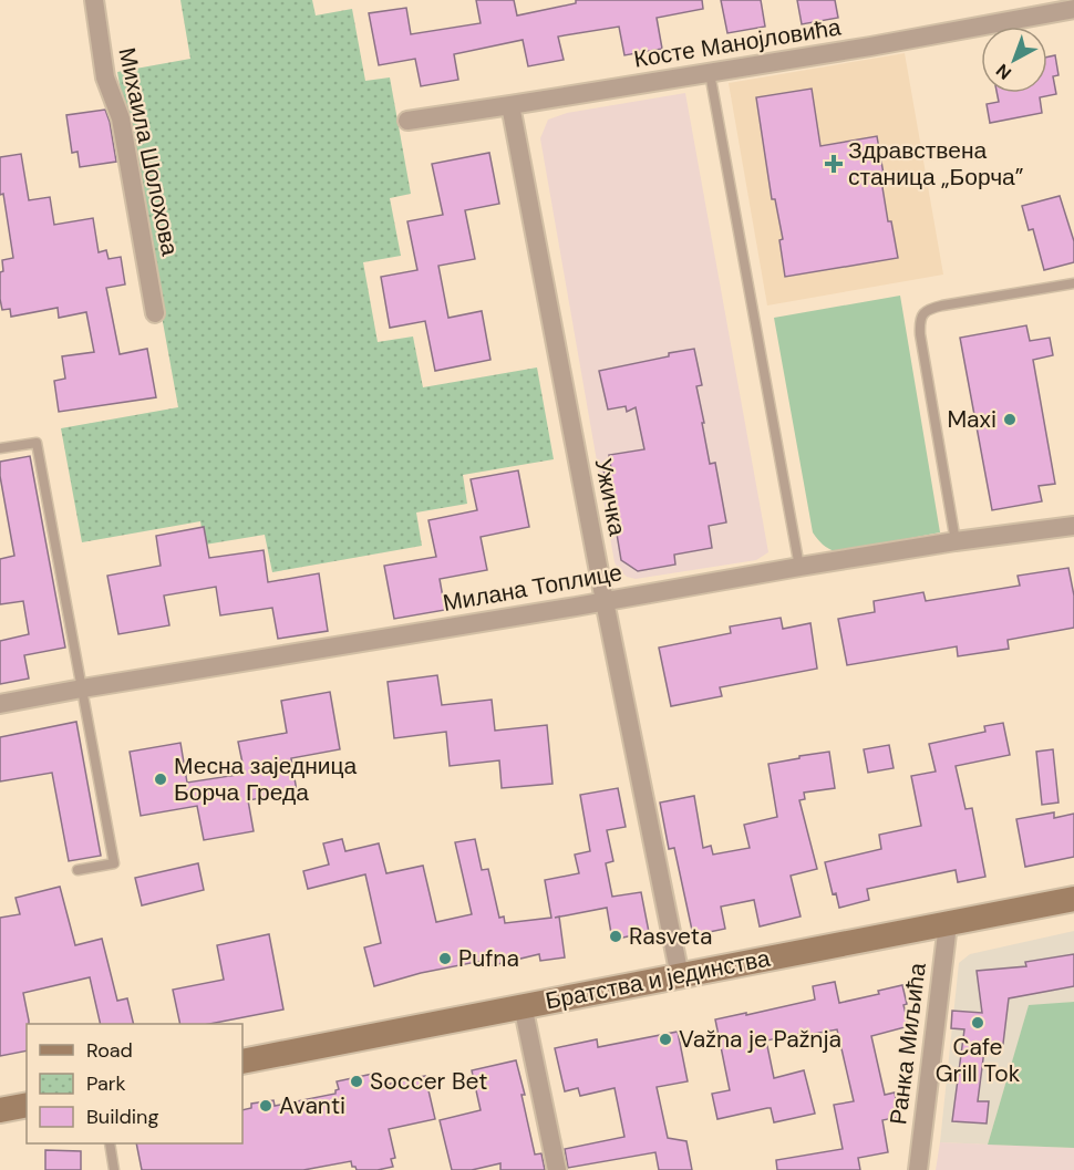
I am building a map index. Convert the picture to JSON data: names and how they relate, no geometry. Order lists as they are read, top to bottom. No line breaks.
{"streets":{"street":["Косте Манојловића","Михаила Шолохова","Ужичка","Милана Топлице","Братства и јединства","Ранка Миљића"]},"crossings":[["Косте Манојловића","Ужичка"],["Ужичка","Милана Топлице"],["Ужичка","Братства и јединства"],["Братства и јединства","Ранка Миљића"]],"places":{"health":["Здравствена станица „Борча”"],"other":["Maxi","Месна заједница Борча Греда","Rasveta","Pufna","Cafe Grill Tok","Važna je Pažnja","Soccer Bet","Avanti"]},"legend":["Road","Park","Building"],"north":"bottom left"}
